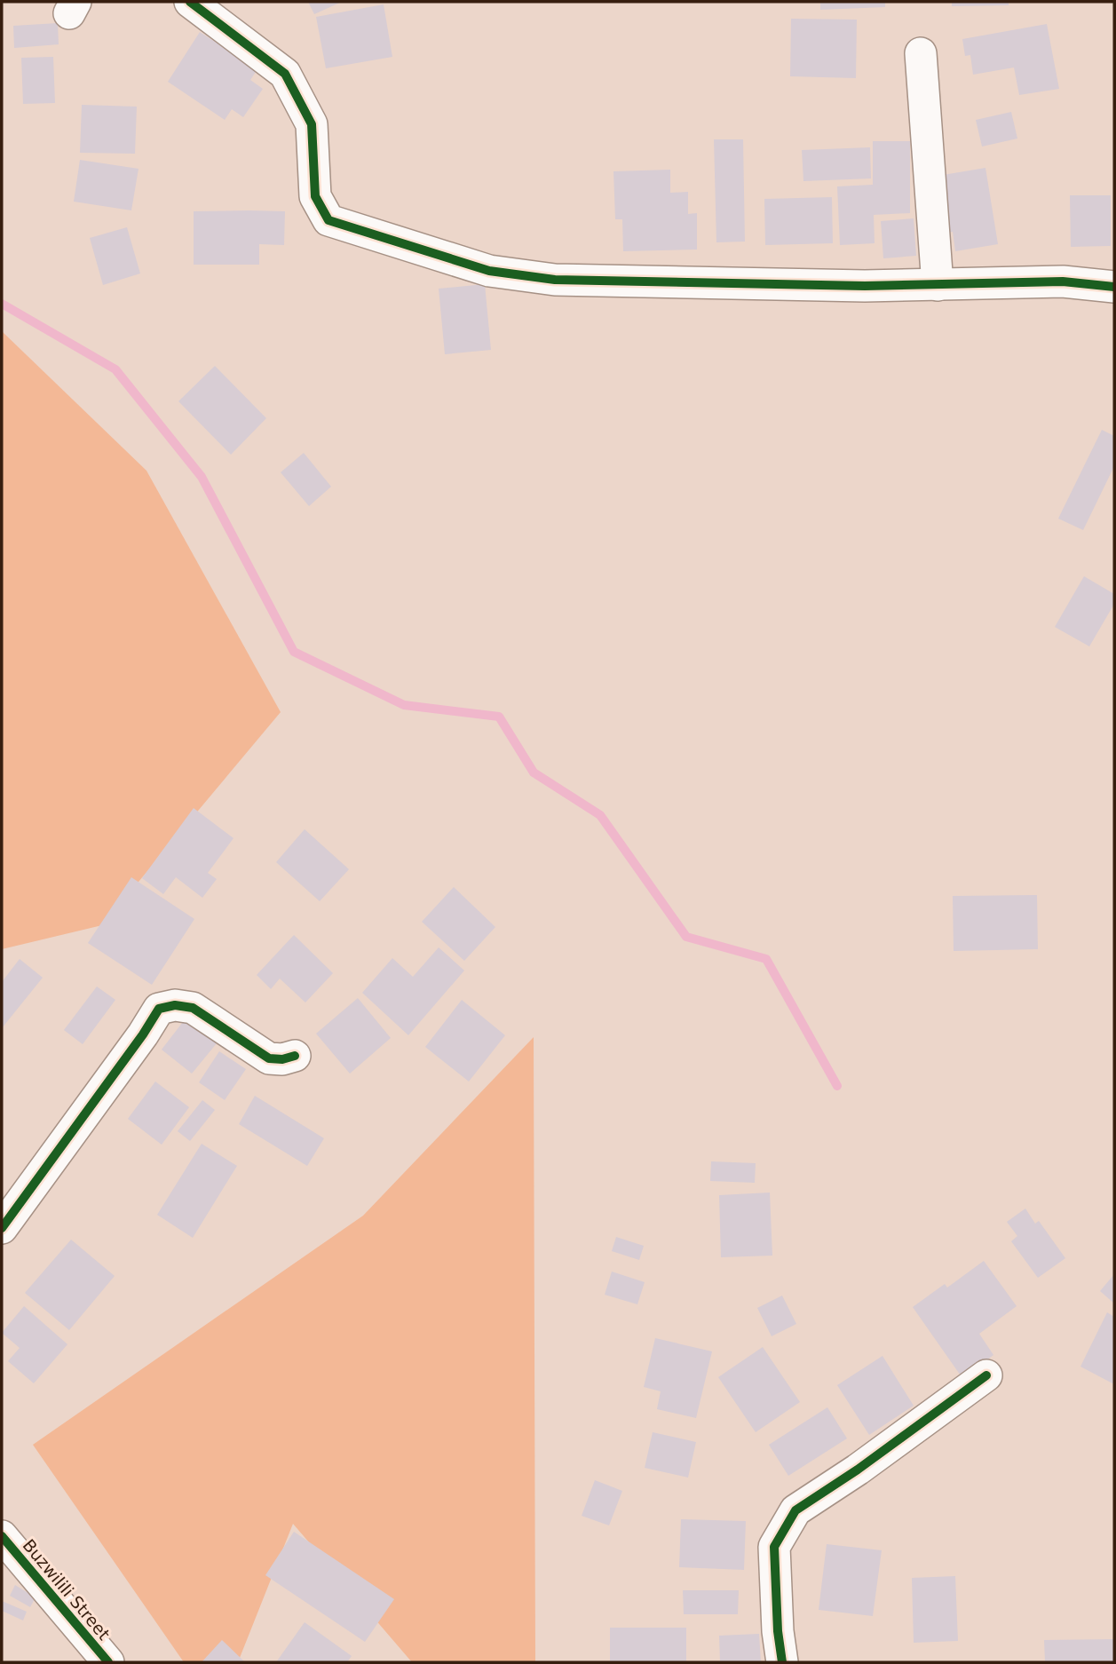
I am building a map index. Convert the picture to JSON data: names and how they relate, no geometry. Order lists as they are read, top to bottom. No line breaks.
{"streets":{"street":["Buzwilili Street"]}}
